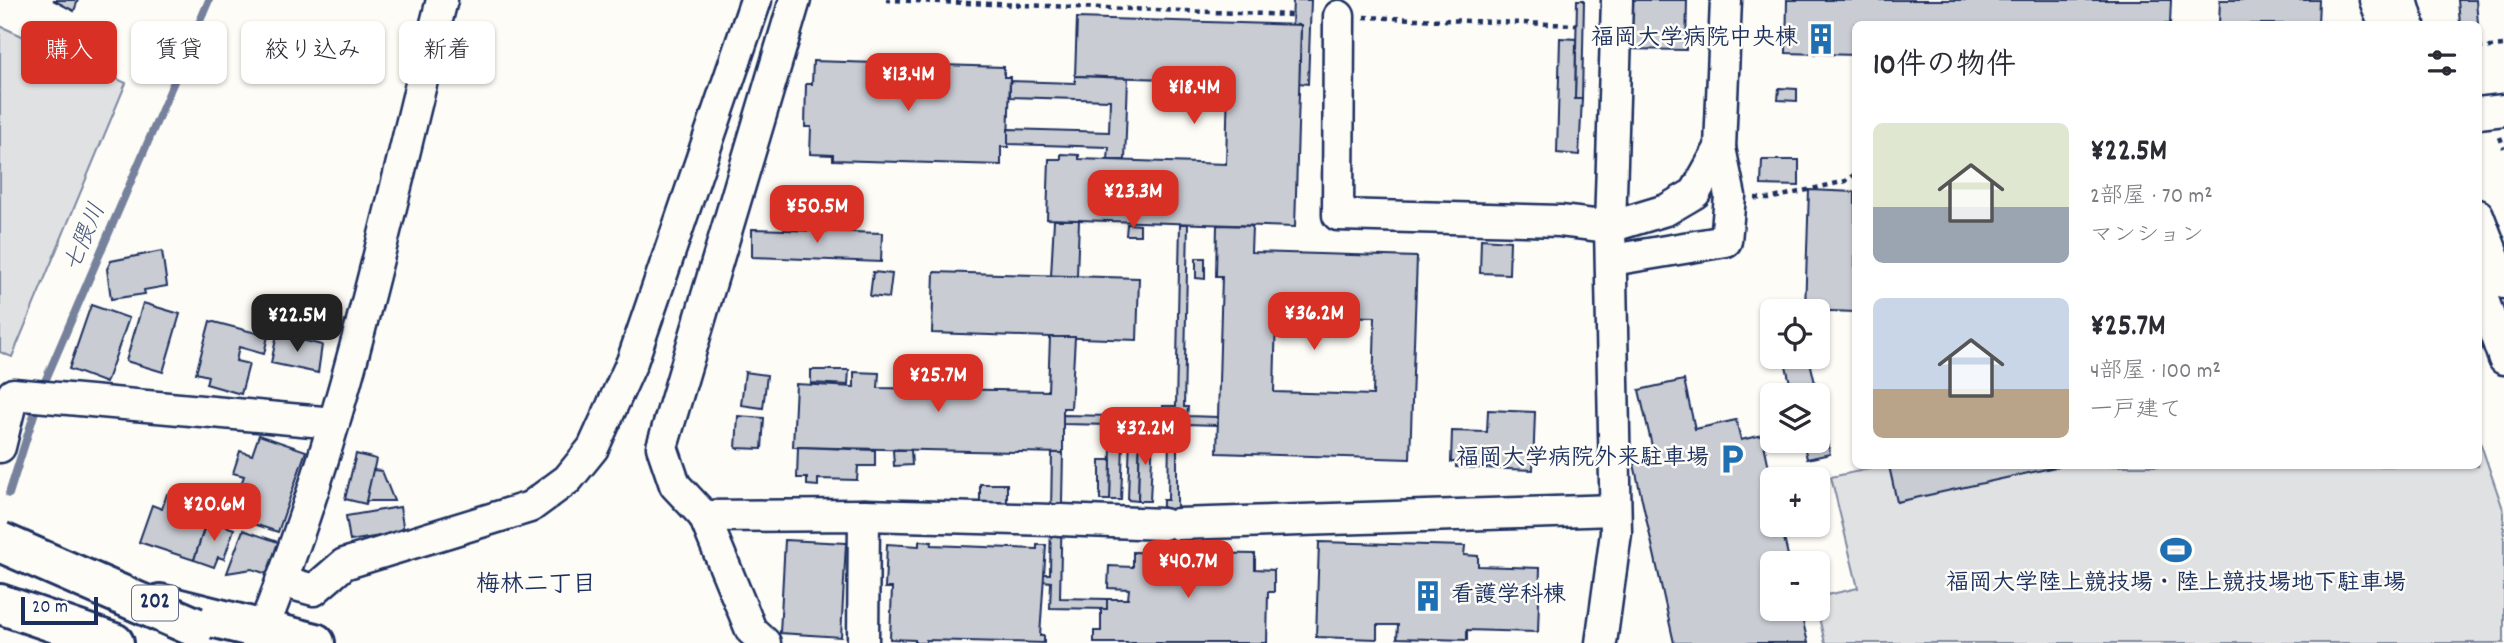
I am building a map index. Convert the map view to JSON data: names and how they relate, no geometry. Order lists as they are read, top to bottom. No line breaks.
{"streets":{"highway":["202"]},"districts":["梅林二丁目"],"water":["七隈川"],"places":{"building":["福岡大学病院中央棟","看護学科棟"],"parking":["福岡大学病院外来駐車場"],"sports":["福岡大学陸上競技場・陸上競技場地下駐車場"]},"scale_bar":"20 m","page":{"chip":["購入","賃貸","絞り込み","新着"],"heading":"10件の物件","price":["¥13.4M","¥18.4M","¥23.3M","¥50.5M","¥36.2M","¥22.5M","¥25.7M","¥32.2M","¥20.6M","¥40.7M"],"list":[{"name":"¥22.5M","note":"2部屋 · 70 m² · マンション"},{"name":"¥25.7M","note":"4部屋 · 100 m² · 一戸建て"}],"map_buttons":["+","−"],"scale":"20 m"}}
